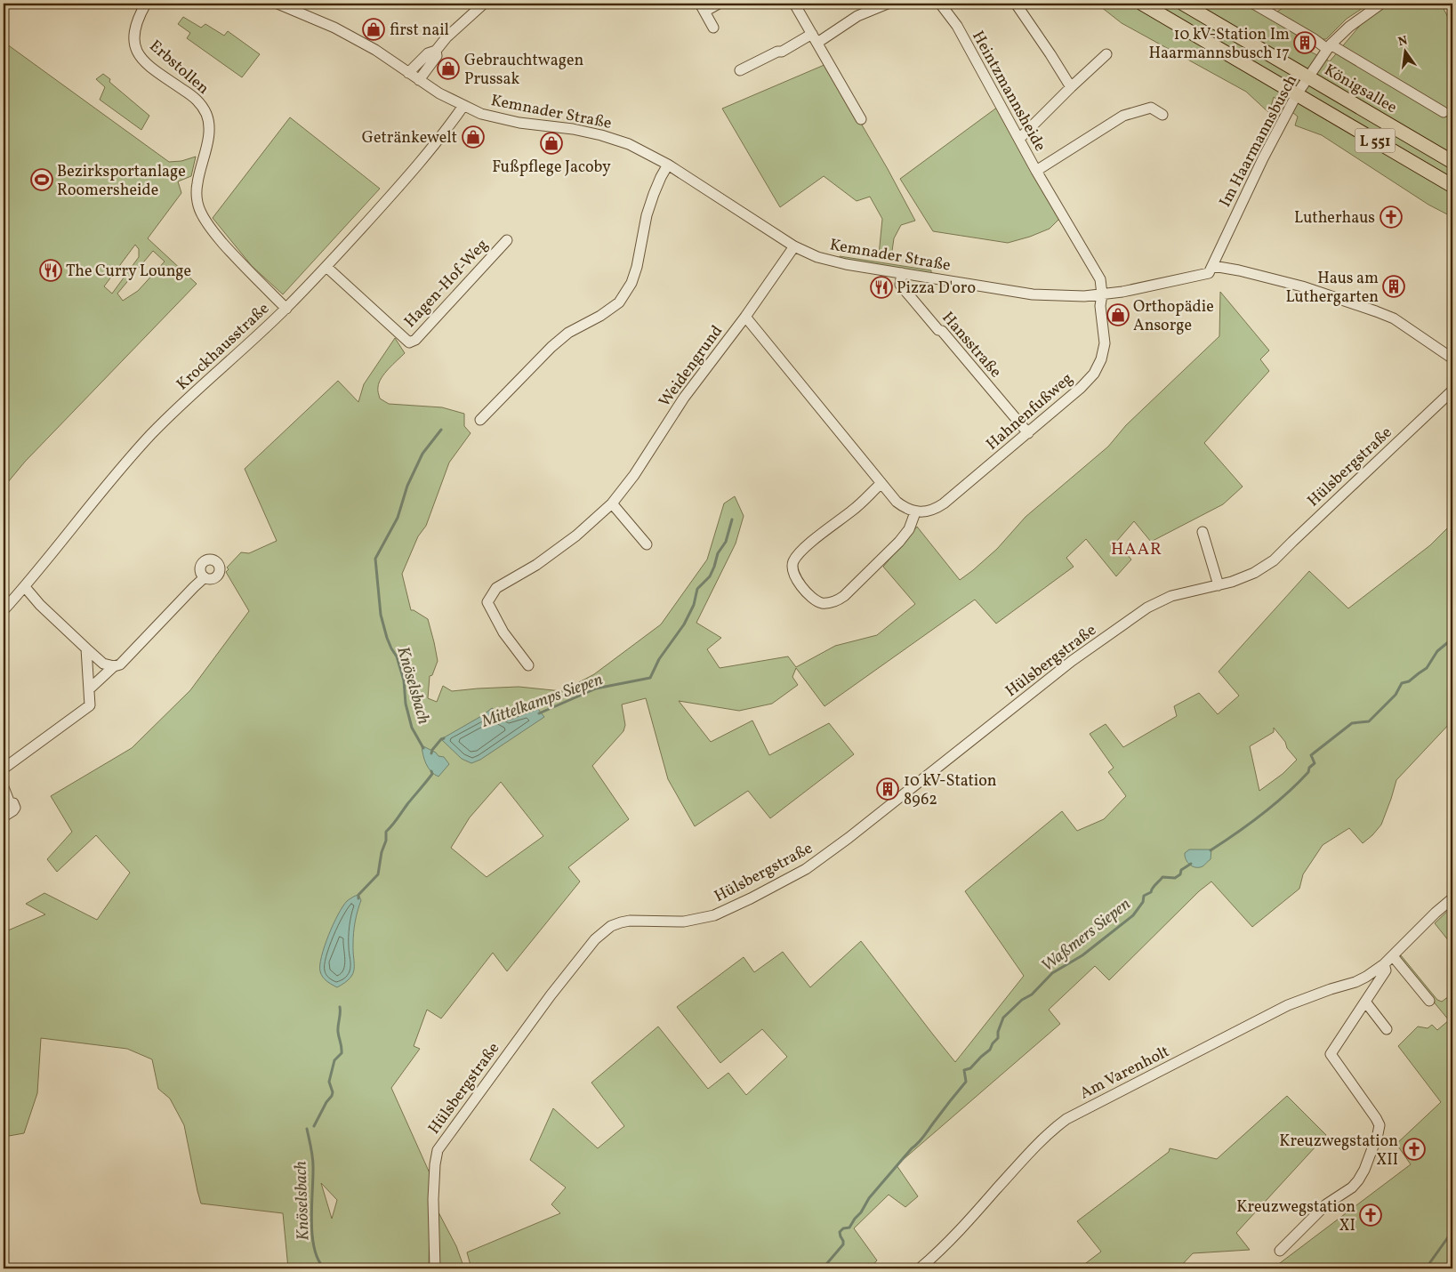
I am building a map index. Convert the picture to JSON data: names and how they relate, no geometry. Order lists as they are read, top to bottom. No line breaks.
{"streets":{"main road":["Königsallee","L 551"],"street":["Erbstollen","Heintzmannsheide","Kemnader Straße","Im Haarmannsbusch","Hagen-Hof-Weg","Hansstraße","Krockhausstraße","Weidengrund","Hahnenfußweg","Hülsbergstraße","Am Varenholt"]},"crossings":[["Erbstollen","Krockhausstraße"],["Königsallee","Im Haarmannsbusch"],["Heintzmannsheide","Kemnader Straße"],["Heintzmannsheide","Hahnenfußweg"],["Kemnader Straße","Im Haarmannsbusch"],["Kemnader Straße","Hansstraße"],["Kemnader Straße","Krockhausstraße"],["Kemnader Straße","Weidengrund"],["Kemnader Straße","Hahnenfußweg"],["Im Haarmannsbusch","L 551"],["Hagen-Hof-Weg","Krockhausstraße"],["Hansstraße","Hahnenfußweg"]],"districts":["HAAR"],"water":["Knöselsbach","Mittelkamps Siepen","Waßmers Siepen"],"places":{"shop":["first nail","Gebrauchtwagen Prussak","Getränkewelt","Fußpflege Jacoby","Orthopädie Ansorge"],"building":["10 kV-Station Im Haarmannsbusch 17","Haus am Luthergarten","10 kV-Station 8962"],"sports":["Bezirksportanlage Roomersheide"],"church":["Lutherhaus","Kreuzwegstation XII","Kreuzwegstation XI"],"restaurant":["The Curry Lounge","Pizza D'oro"]},"north":"top"}
